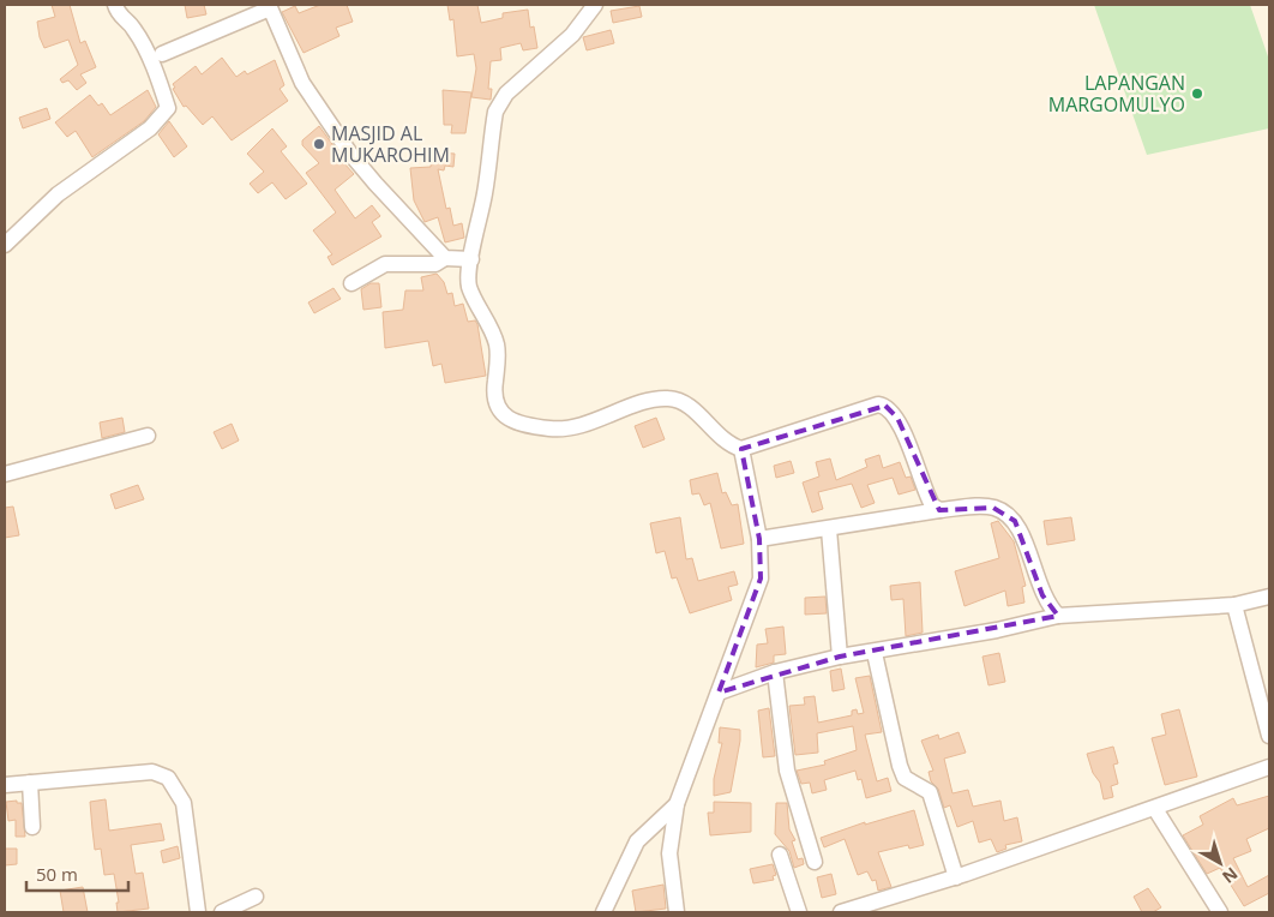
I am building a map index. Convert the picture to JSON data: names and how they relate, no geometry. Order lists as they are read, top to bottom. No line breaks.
{"places":["LAPANGAN MARGOMULYO","MASJID AL MUKAROHIM"],"scale_bar":"50 m","north":"bottom right"}
